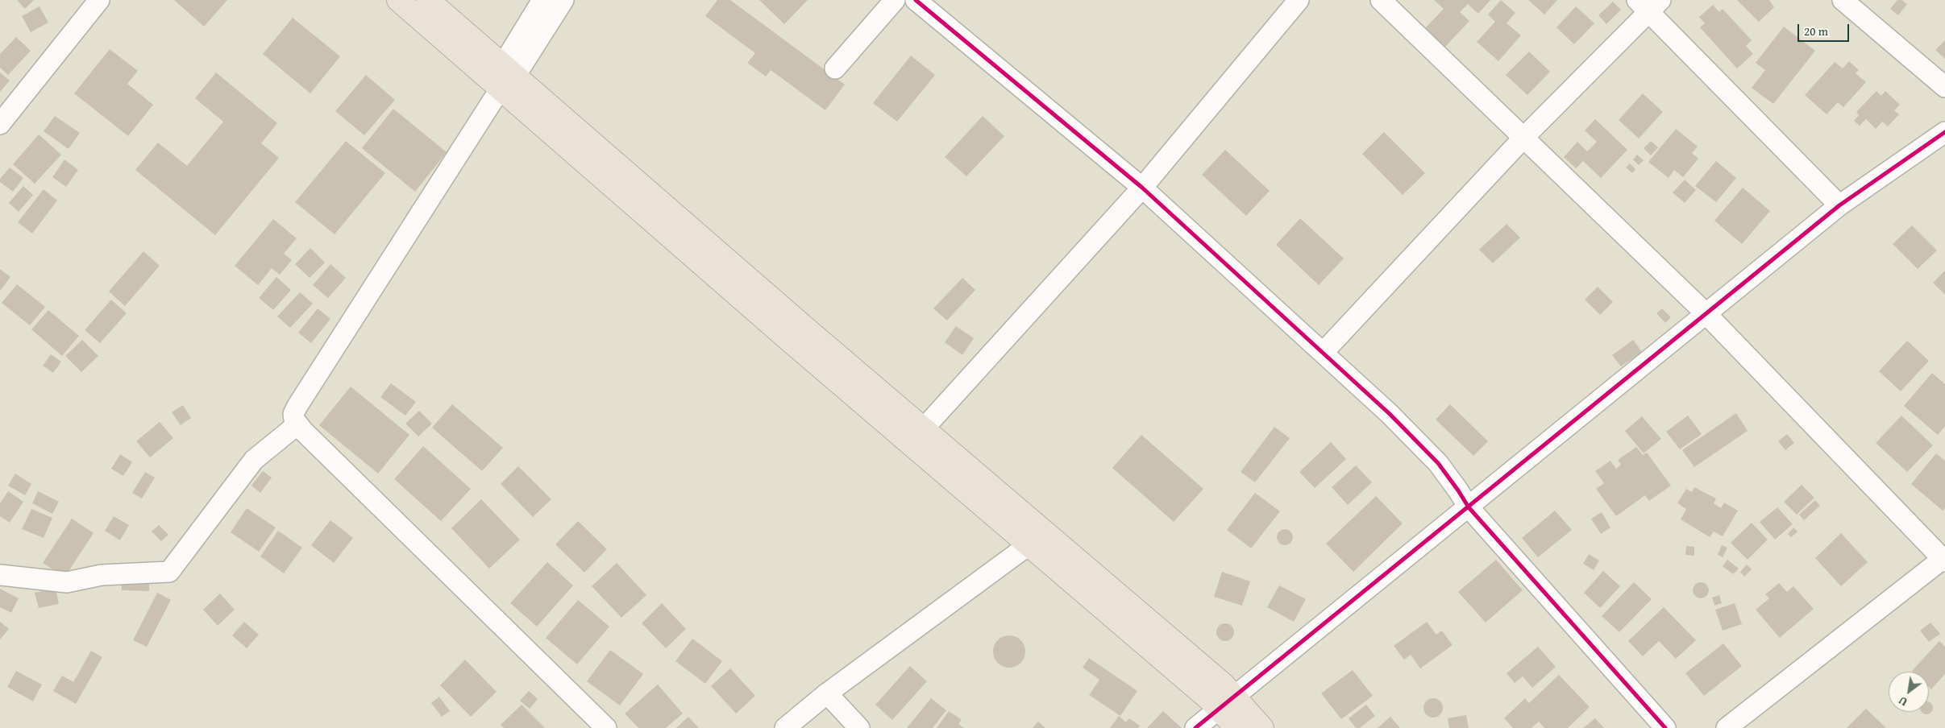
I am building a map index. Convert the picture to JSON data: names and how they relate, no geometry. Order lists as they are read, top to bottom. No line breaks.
{"scale_bar":"20 m","north":"bottom left"}
